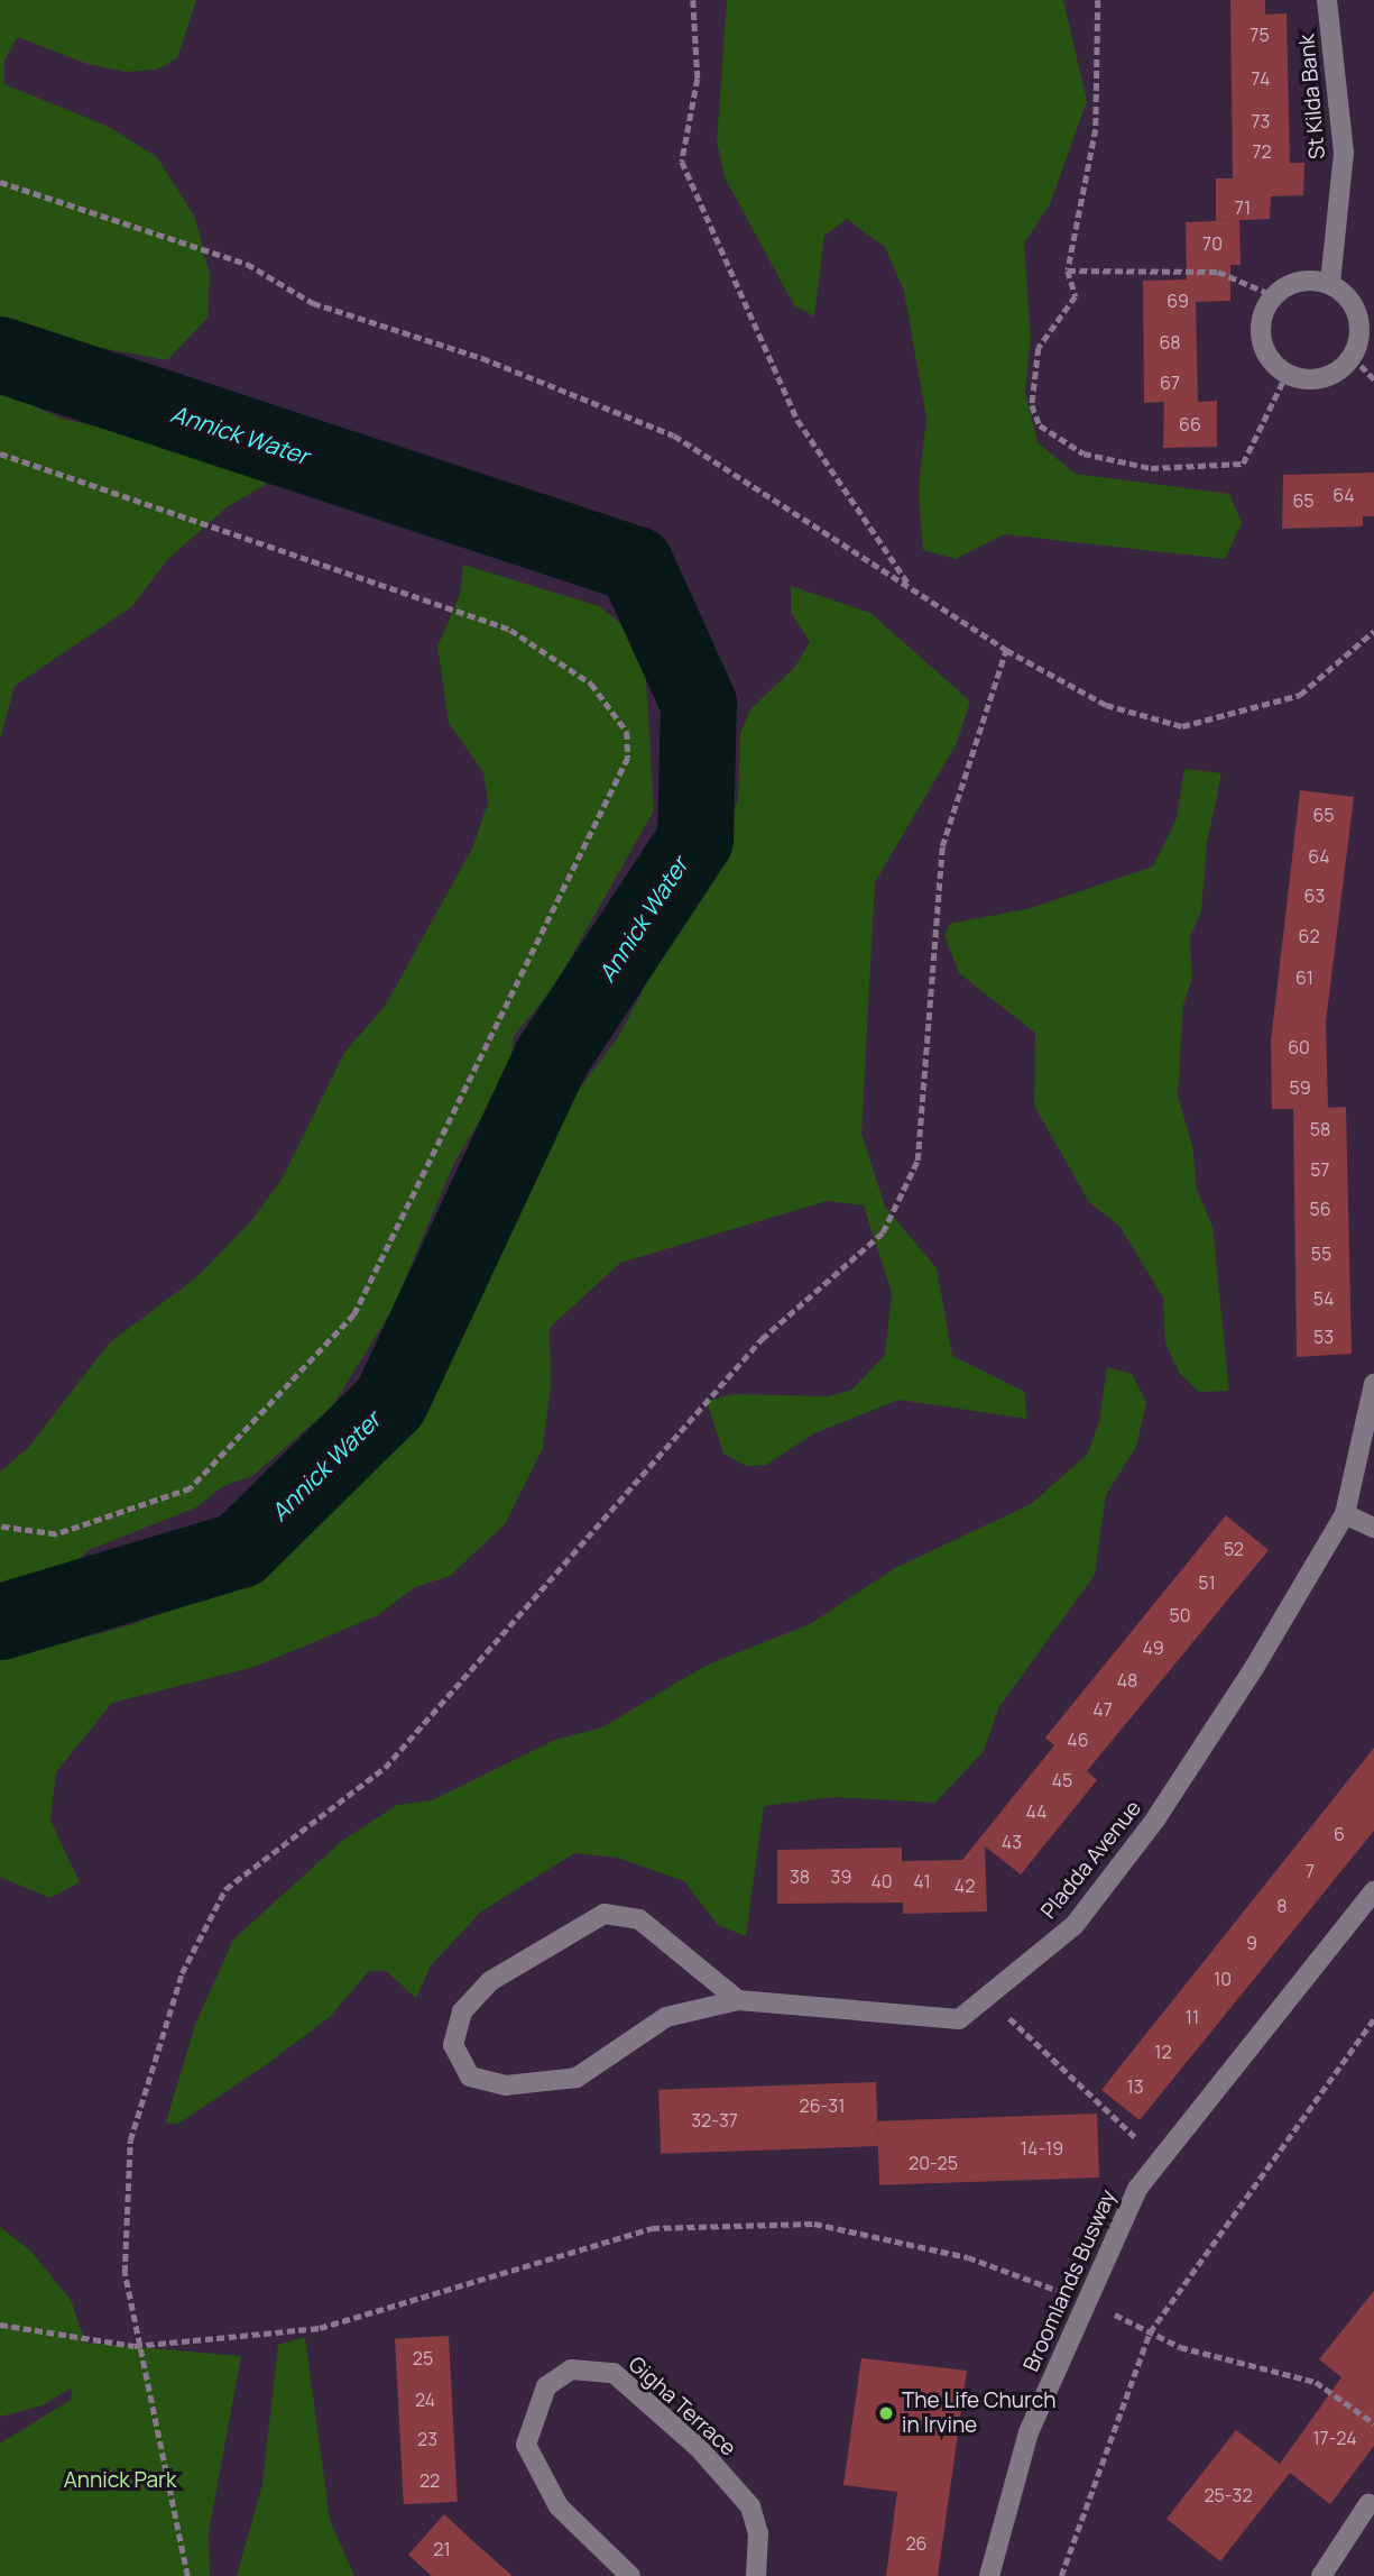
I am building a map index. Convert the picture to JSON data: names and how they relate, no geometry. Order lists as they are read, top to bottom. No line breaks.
{"streets":{"street":["St Kilda Bank","Pladda Avenue","Broomlands Busway","Gigha Terrace"]},"water":["Annick Water"],"parks":["Annick Park"],"places":["The Life Church in Irvine"],"house_numbers":["75","74","73","72","71","70","69","68","67","66","64","65","65","64","63","62","61","60","59","58","57","56","55","54","53","52","51","50","49","48","47","46","45","44","6","43","7","38","39","40","41","42","8","9","10","11","12","13","26-31","32-37","14-19","20-25","25","24","17-24","23","22","25-32","26","21"]}
